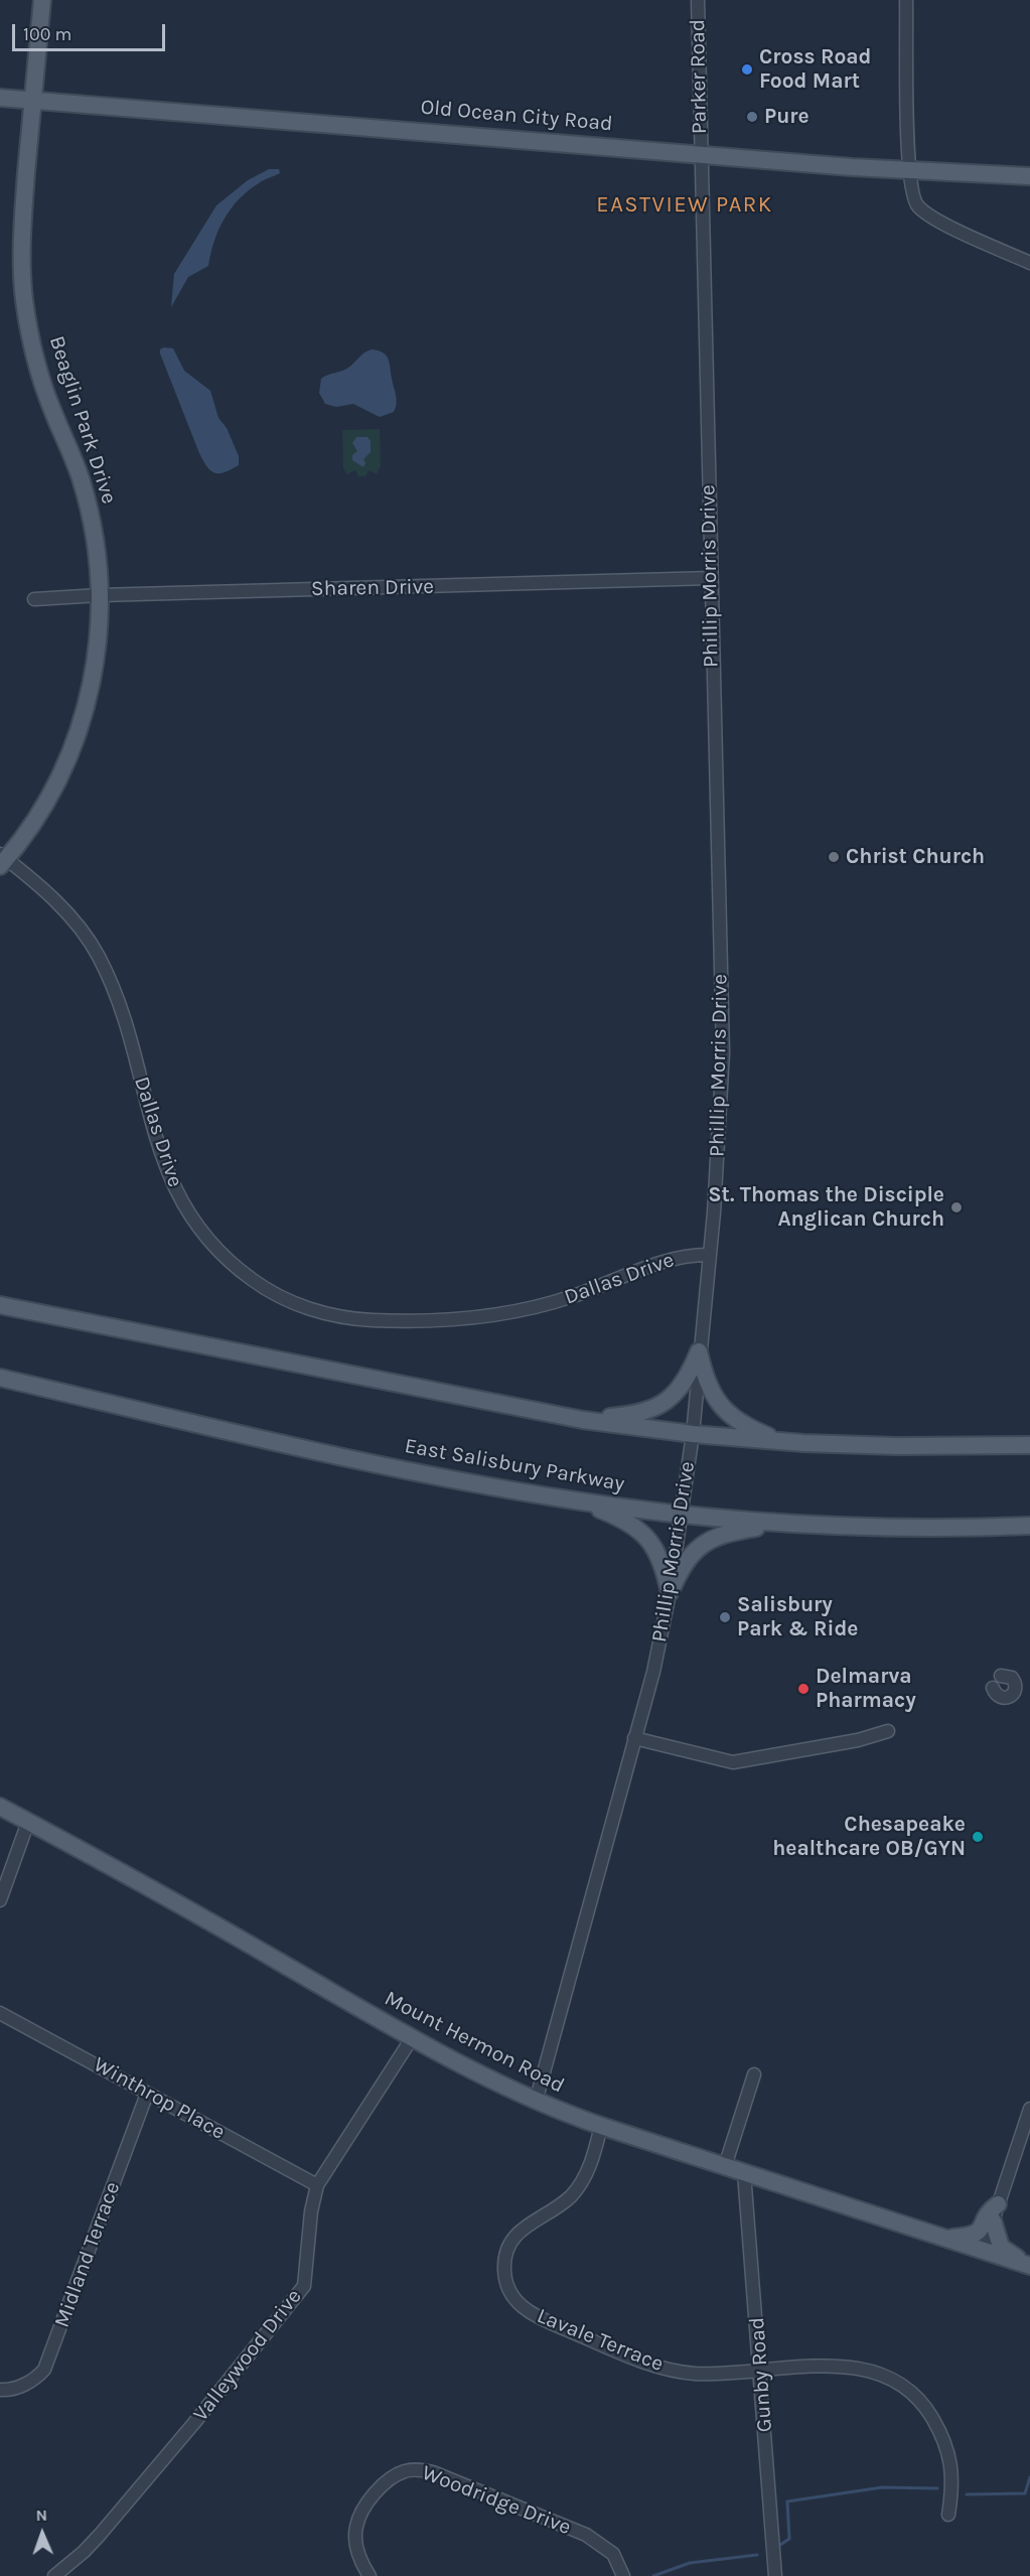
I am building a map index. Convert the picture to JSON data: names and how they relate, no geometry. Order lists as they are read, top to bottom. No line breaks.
{"streets":{"main road":["Old Ocean City Road","Beaglin Park Drive","East Salisbury Parkway","Mount Hermon Road"],"street":["Parker Road","Phillip Morris Drive","Sharen Drive","Dallas Drive","Winthrop Place","Midland Terrace","Lavale Terrace","Valleywood Drive","Gunby Road","Woodridge Drive"]},"crossings":[["Parker Road","Old Ocean City Road"],["Parker Road","Phillip Morris Drive"],["Old Ocean City Road","Beaglin Park Drive"],["Old Ocean City Road","Phillip Morris Drive"],["Beaglin Park Drive","Sharen Drive"],["Beaglin Park Drive","Dallas Drive"],["Phillip Morris Drive","Sharen Drive"],["Phillip Morris Drive","Dallas Drive"],["Phillip Morris Drive","East Salisbury Parkway"],["Phillip Morris Drive","Mount Hermon Road"],["Mount Hermon Road","Lavale Terrace"],["Mount Hermon Road","Valleywood Drive"],["Mount Hermon Road","Gunby Road"],["Winthrop Place","Midland Terrace"],["Winthrop Place","Valleywood Drive"],["Lavale Terrace","Gunby Road"]],"districts":["EASTVIEW PARK"],"places":["Cross Road Food Mart","Pure","Christ Church","St. Thomas the Disciple Anglican Church","Salisbury Park & Ride","Delmarva Pharmacy","Chesapeake healthcare OB/GYN"],"scale_bar":"100 m","north":"top"}
